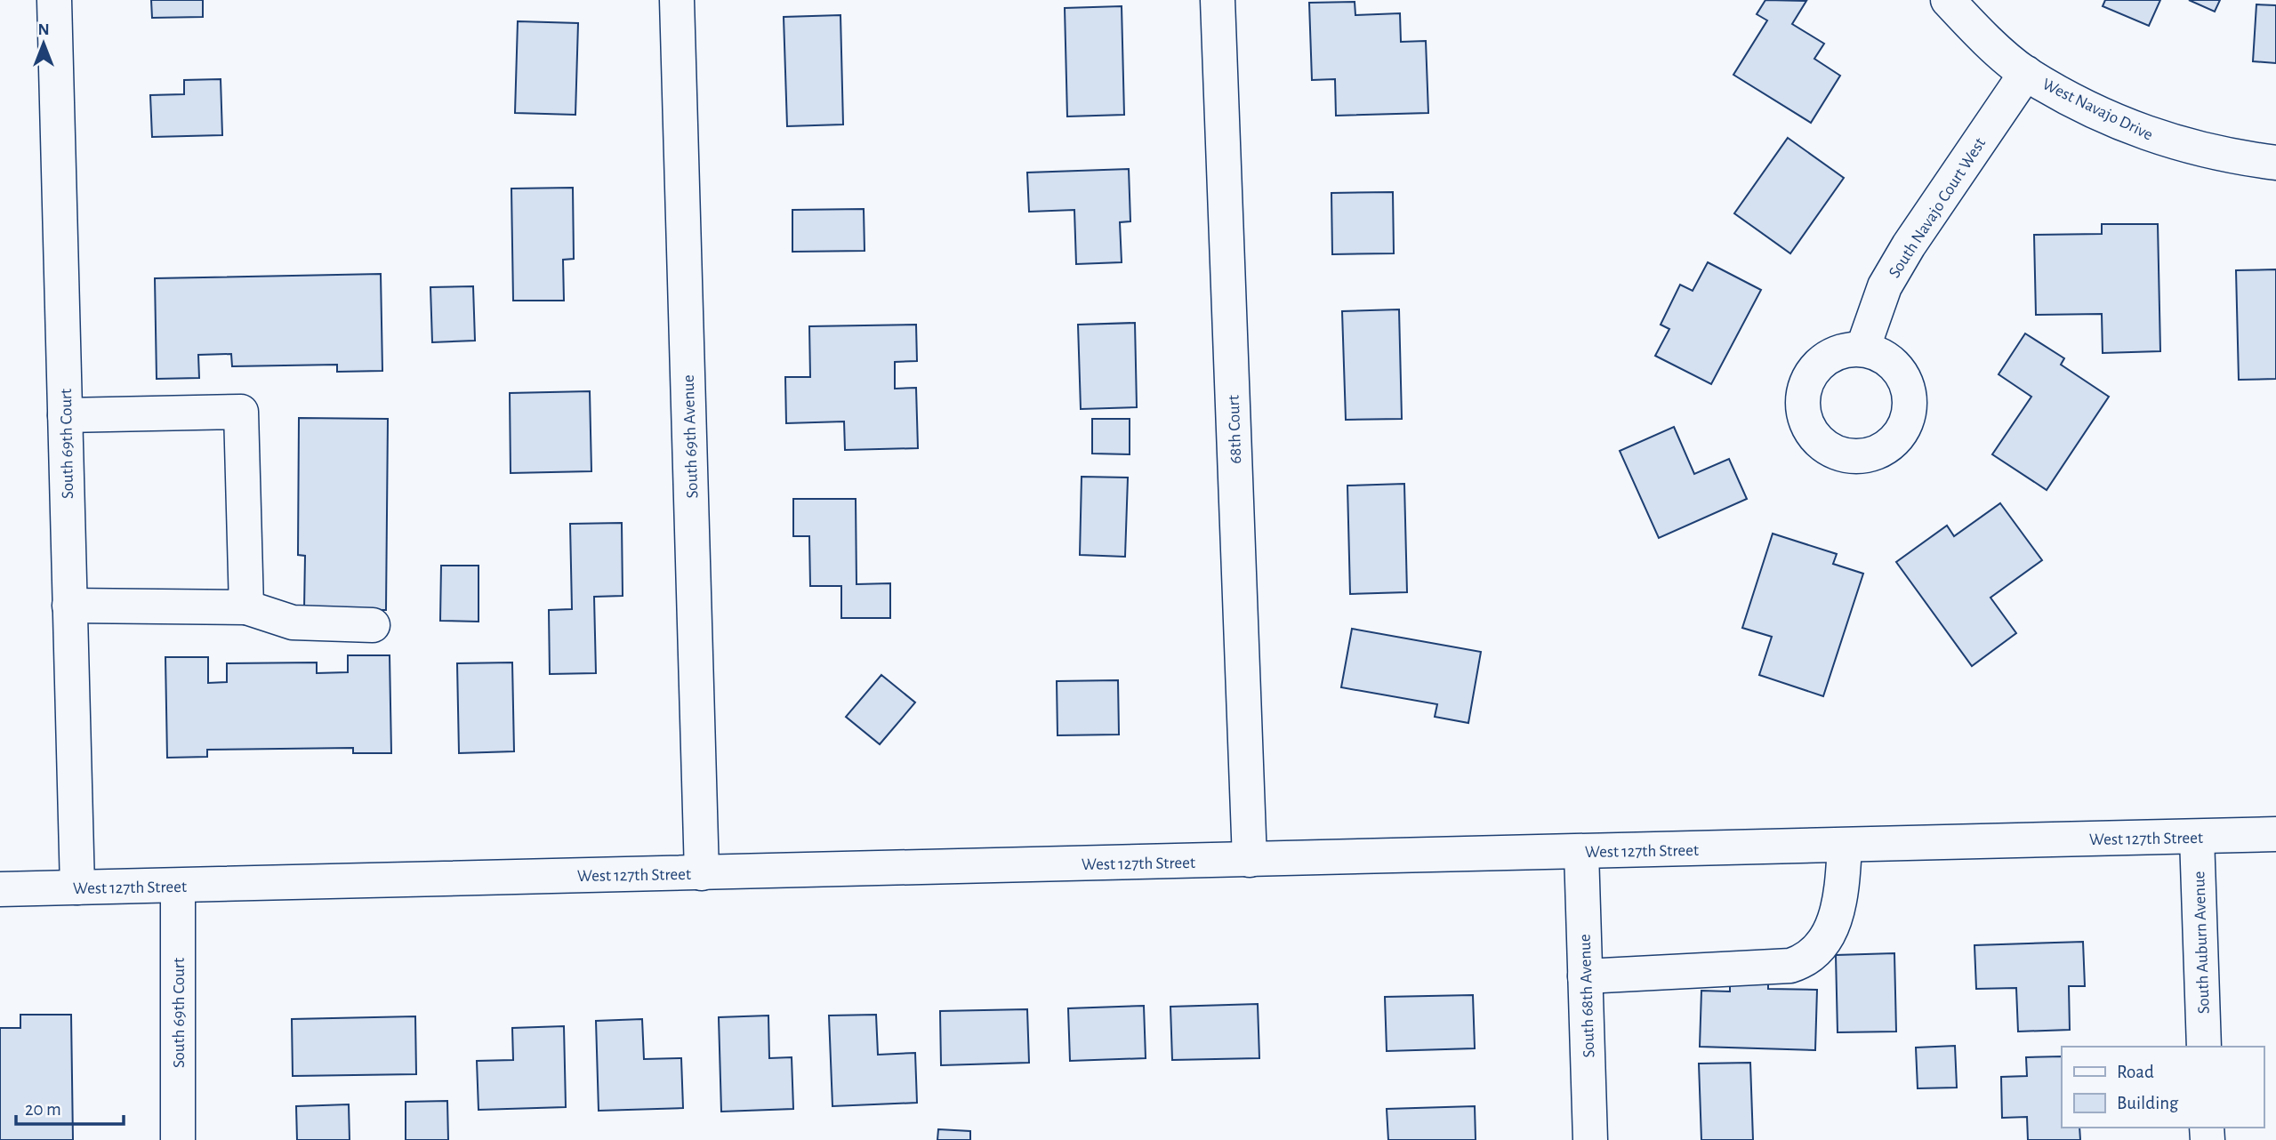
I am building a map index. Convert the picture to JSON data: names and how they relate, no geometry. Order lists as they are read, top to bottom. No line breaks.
{"streets":{"street":["West Navajo Drive","South Navajo Court West","68th Court","South 69th Avenue","South 69th Court","West 127th Street","South Auburn Avenue","South 68th Avenue"]},"crossings":[["West Navajo Drive","South Navajo Court West"],["68th Court","West 127th Street"],["South 69th Avenue","West 127th Street"],["South 69th Court","West 127th Street"],["West 127th Street","South Auburn Avenue"],["West 127th Street","South 68th Avenue"]],"legend":["Road","Building"],"scale_bar":"20 m","north":"top"}
